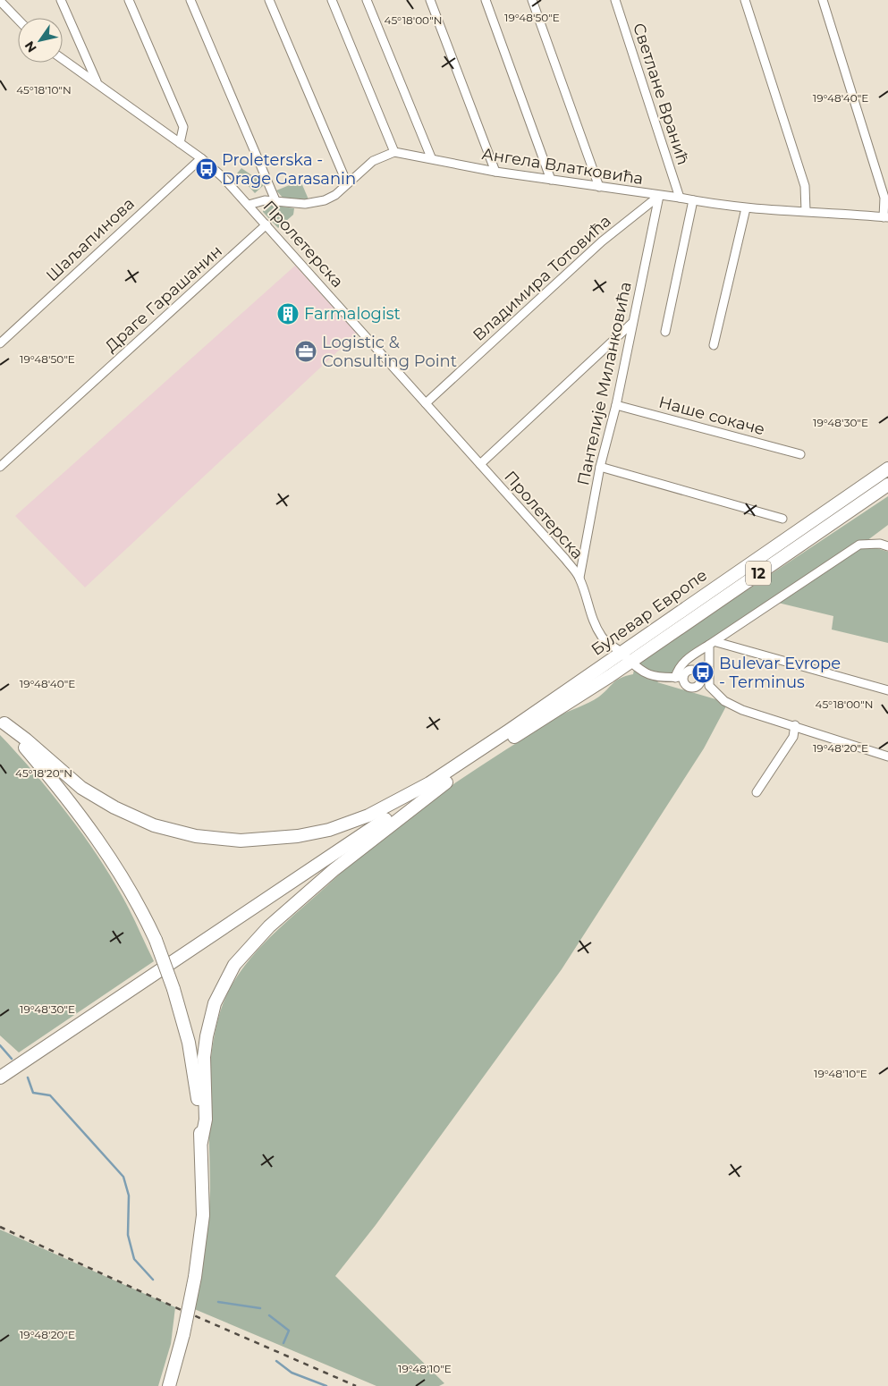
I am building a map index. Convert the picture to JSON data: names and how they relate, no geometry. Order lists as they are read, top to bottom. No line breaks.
{"streets":{"main road":["12","Булевар Европе"],"street":["Светлане Вранић","Ангела Влатковића","Шаљапинова","Пролетерска","Владимира Тотовића","Драге Гарашанин","Пантелије Миланковића","Наше сокаче"]},"crossings":[["Светлане Вранић","Ангела Влатковића"],["Ангела Влатковића","Владимира Тотовића"],["Ангела Влатковића","Пантелије Миланковића"],["Шаљапинова","Пролетерска"],["Пролетерска","Владимира Тотовића"],["Пролетерска","Драге Гарашанин"],["Пролетерска","Пантелије Миланковића"],["Пролетерска","Булевар Европе"],["Владимира Тотовића","Пантелије Миланковића"],["Пантелије Миланковића","Наше сокаче"]],"places":{"bus stop":["Proleterska - Drage Garasanin","Bulevar Evrope - Terminus"],"building":["Farmalogist"],"office":["Logistic & Consulting Point"]},"north":"bottom left","coordinates":["19°48'50\"E","45°18'00\"N","45°18'10\"N","19°48'40\"E","19°48'30\"E","19°48'20\"E","45°18'20\"N","19°48'10\"E"]}
